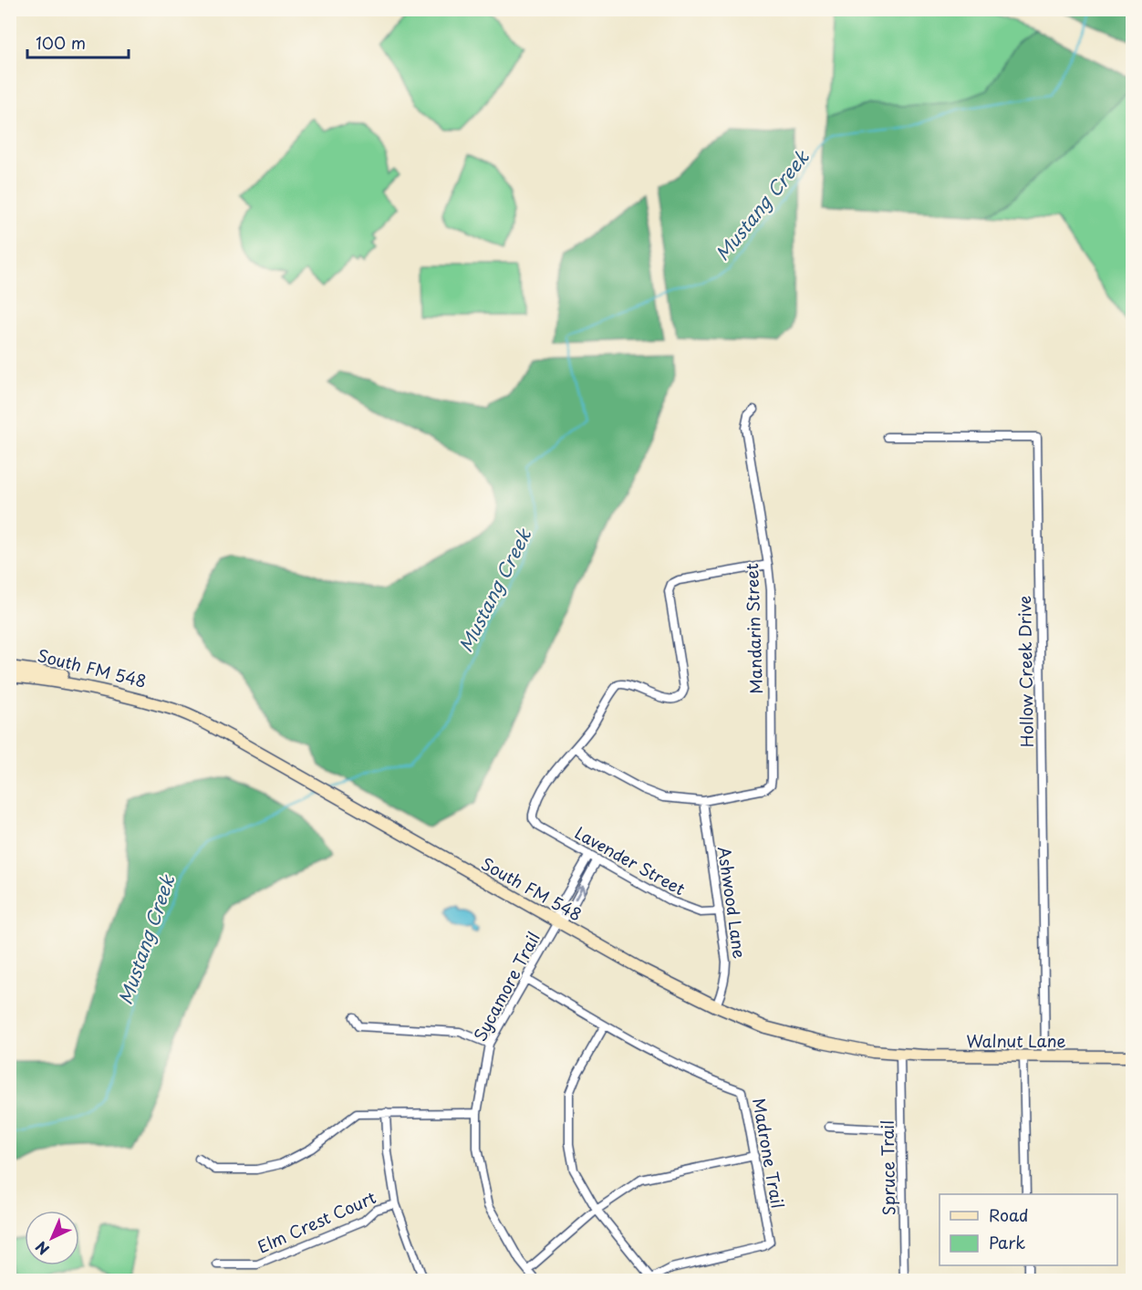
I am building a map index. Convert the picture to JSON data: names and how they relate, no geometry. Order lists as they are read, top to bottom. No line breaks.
{"streets":{"main road":["South FM 548","Walnut Lane"],"street":["Mandarin Street","Hollow Creek Drive","Lavender Street","Ashwood Lane","Sycamore Trail","Madrone Trail","Spruce Trail","Elm Crest Court"]},"crossings":[["Mandarin Street","Ashwood Lane"],["South FM 548","Ashwood Lane"],["South FM 548","Sycamore Trail"],["South FM 548","Walnut Lane"],["South FM 548","Spruce Trail"],["Hollow Creek Drive","Walnut Lane"],["Lavender Street","Ashwood Lane"],["Lavender Street","Sycamore Trail"],["Sycamore Trail","Madrone Trail"],["Walnut Lane","Spruce Trail"]],"water":["Mustang Creek"],"legend":["Road","Park"],"scale_bar":"100 m","north":"bottom left"}
